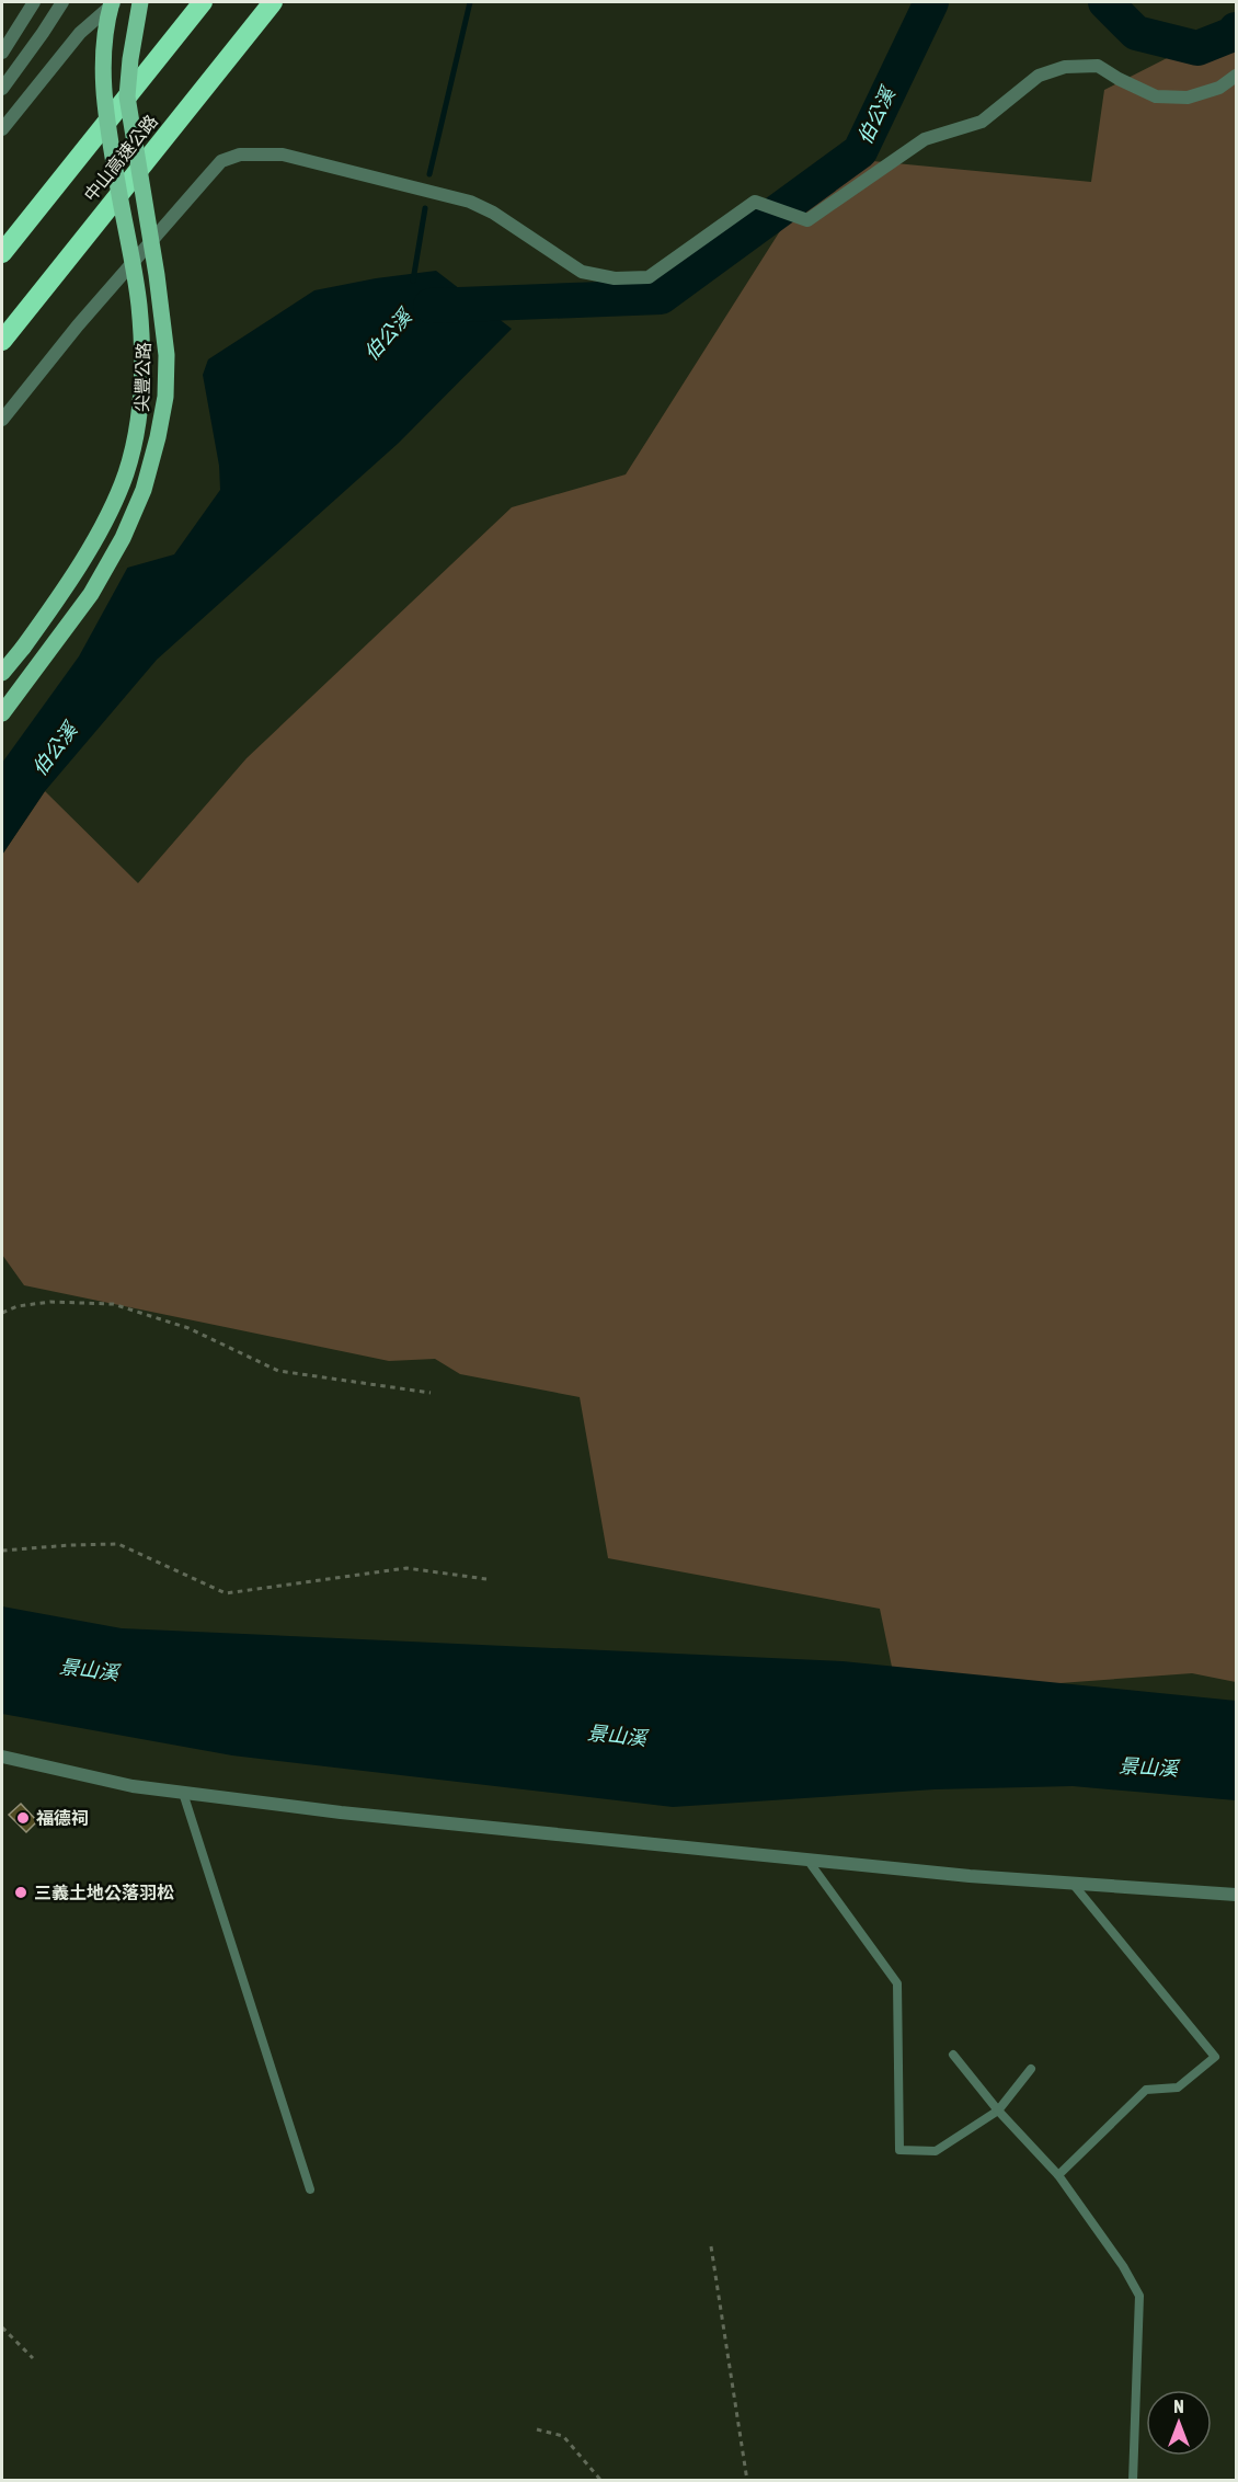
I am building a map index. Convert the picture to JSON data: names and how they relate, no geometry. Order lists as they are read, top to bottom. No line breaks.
{"streets":{"highway":["中山高速公路"],"main road":["尖豐公路"]},"water":["伯公溪","景山溪"],"places":["福德祠","三義土地公落羽松"],"north":"top"}
